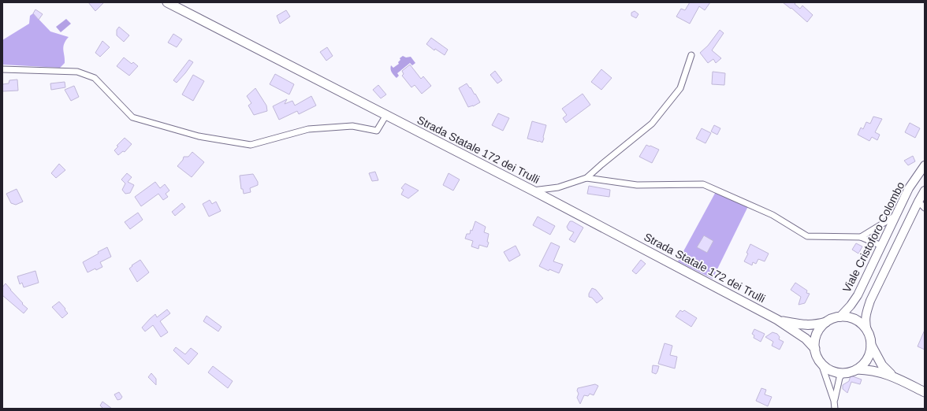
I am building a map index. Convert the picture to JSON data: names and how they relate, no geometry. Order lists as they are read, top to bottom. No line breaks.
{"streets":{"main road":["Strada Statale 172 dei Trulli","Viale Cristoforo Colombo"]},"crossings":[["Strada Statale 172 dei Trulli","Viale Cristoforo Colombo"]]}
